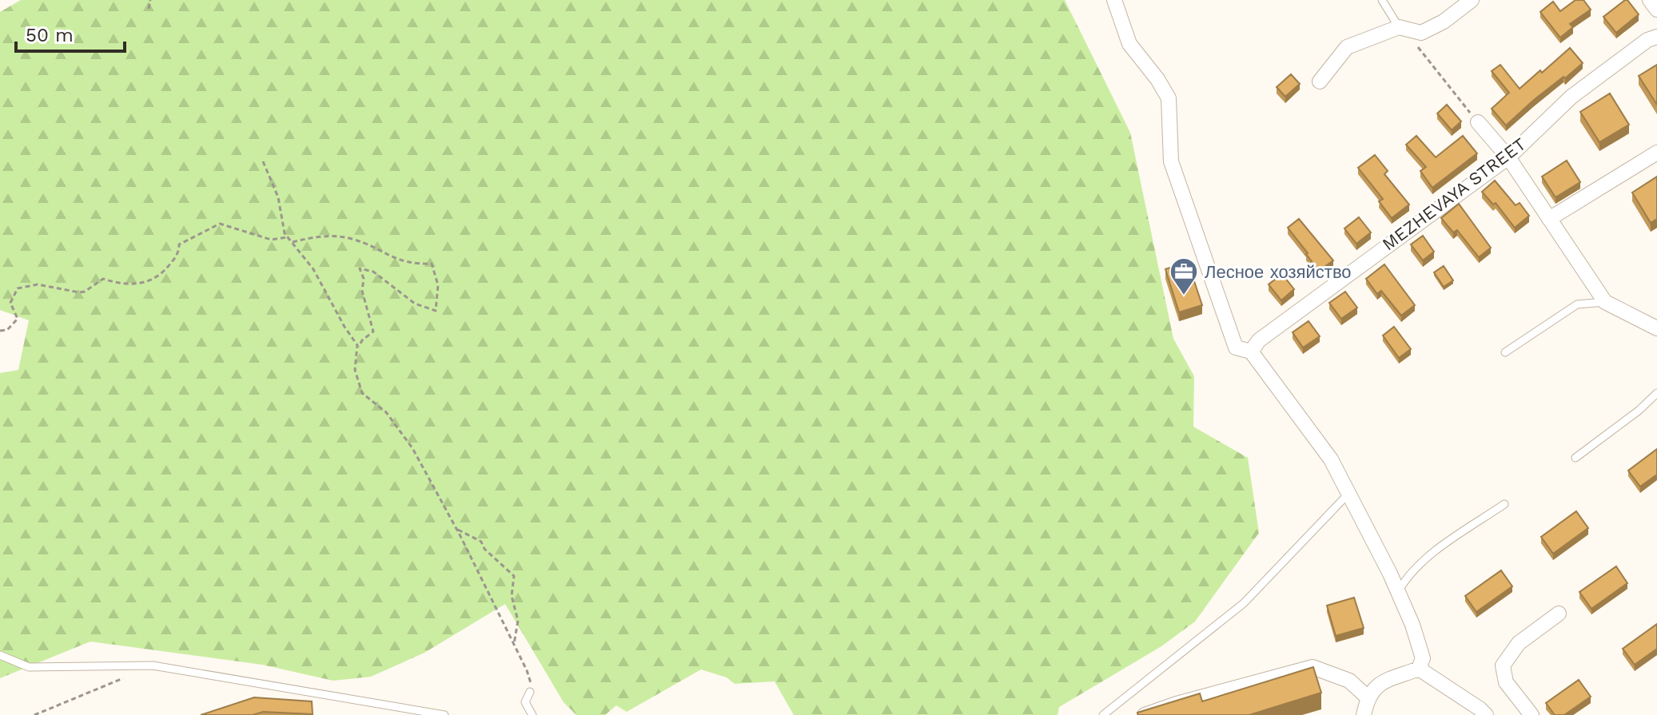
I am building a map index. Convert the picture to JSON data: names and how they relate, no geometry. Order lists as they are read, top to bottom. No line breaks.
{"streets":{"street":["MEZHEVAYA STREET"]},"places":{"office":["Лесное хозяйство"]},"scale_bar":"50 m"}
